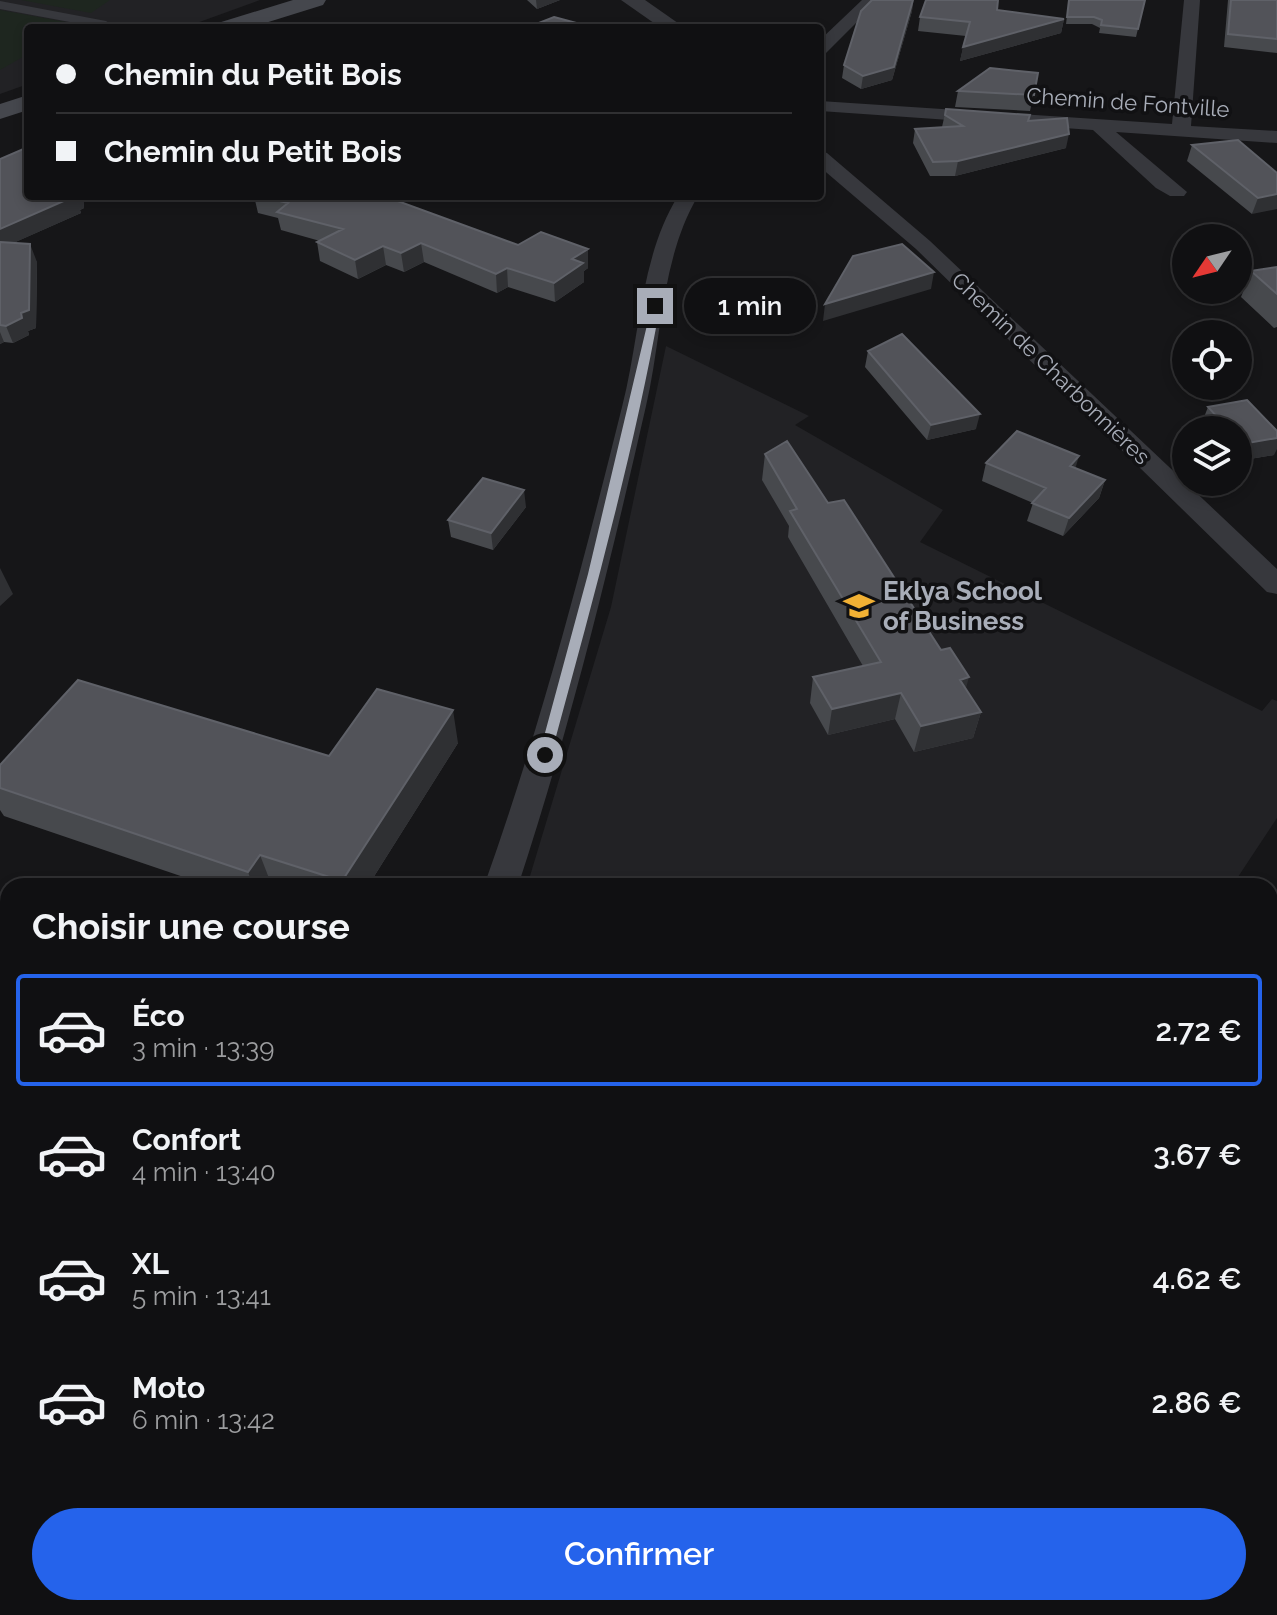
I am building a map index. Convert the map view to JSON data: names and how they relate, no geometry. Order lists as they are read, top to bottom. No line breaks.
{"streets":{"street":["Chemin de Fontville","Chemin de Charbonnières"]},"places":{"school or university":["Eklya School of Business"]},"north":"bottom left","page":{"banner":["Chemin du Petit Bois","Chemin du Petit Bois"],"bubble":"1 min","heading":"Choisir une course","list":[{"name":"Éco","note":"3 min · 13:39","value":"2.72 €"},{"name":"Confort","note":"4 min · 13:40","value":"3.67 €"},{"name":"XL","note":"5 min · 13:41","value":"4.62 €"},{"name":"Moto","note":"6 min · 13:42","value":"2.86 €"}],"buttons":"Confirmer"}}
